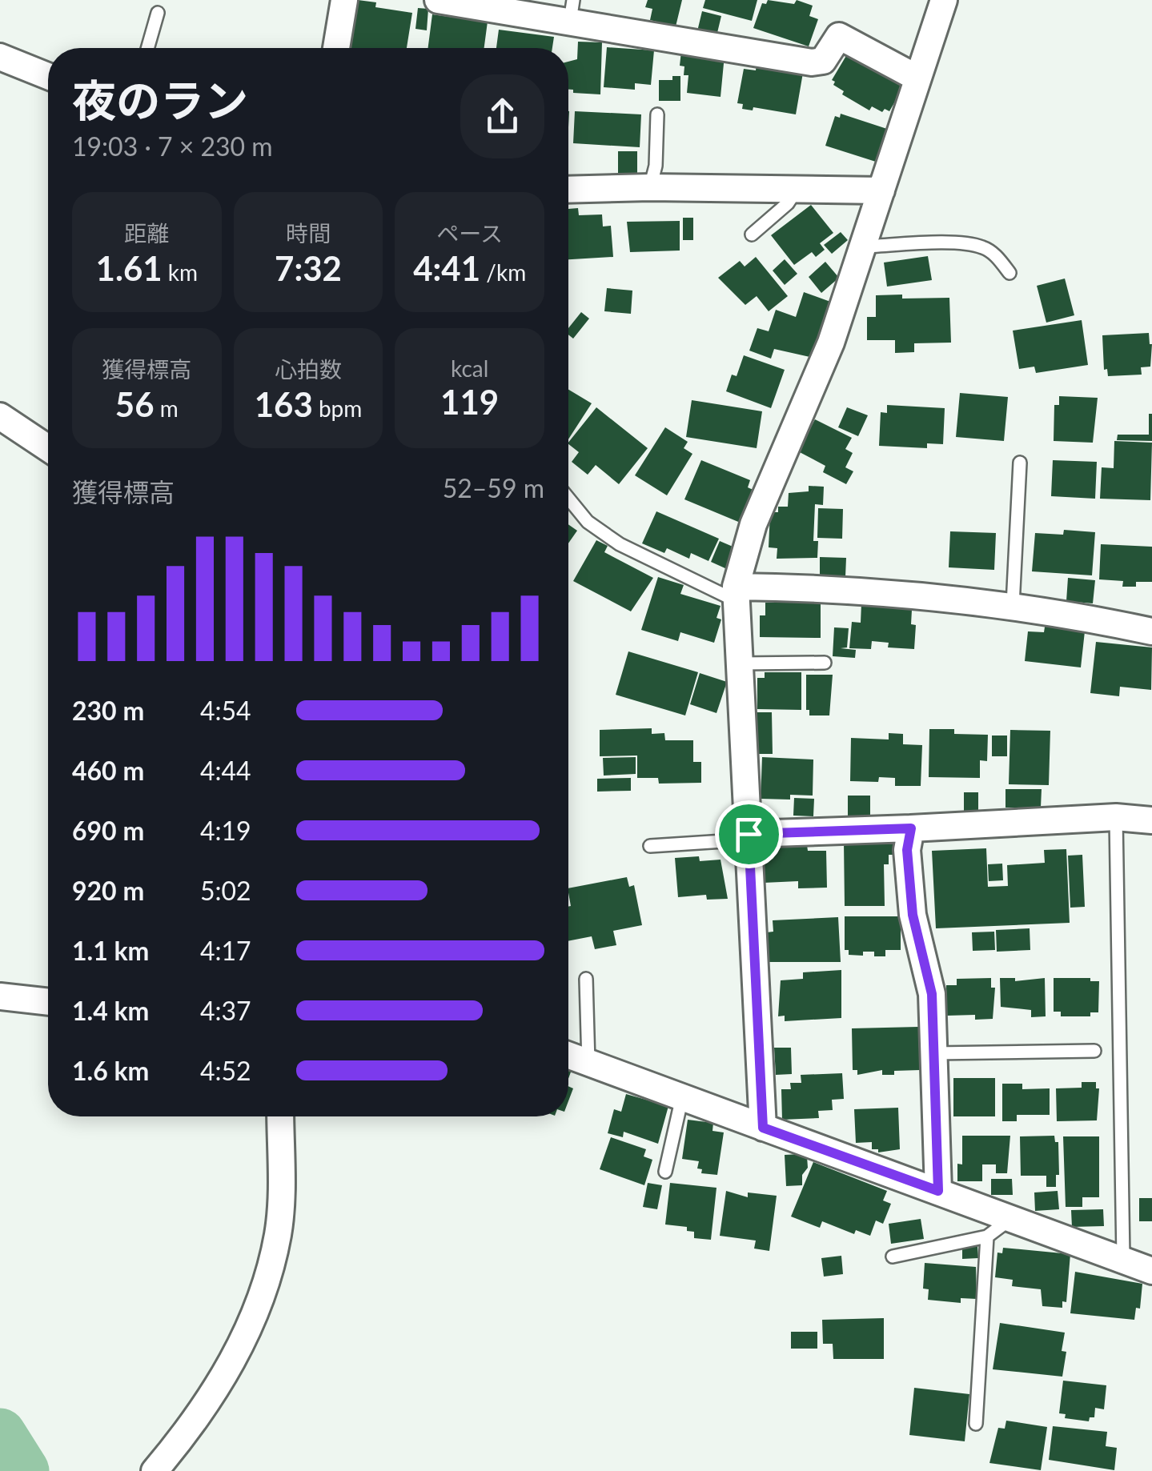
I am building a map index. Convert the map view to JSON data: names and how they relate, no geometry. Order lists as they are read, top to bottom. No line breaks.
{"page":{"heading":["夜のラン","19:03 · 7 × 230 m"],"stats":[["距離","1.61 km"],["時間","7:32"],["ペース","4:41 /km"],["獲得標高","56 m"],["心拍数","163 bpm"],["kcal","119"]],"chart":["獲得標高","52–59 m"],"list":[{"name":"230 m","note":"4:54"},{"name":"460 m","note":"4:44"},{"name":"690 m","note":"4:19"},{"name":"920 m","note":"5:02"},{"name":"1.1 km","note":"4:17"},{"name":"1.4 km","note":"4:37"},{"name":"1.6 km","note":"4:52"}]}}
